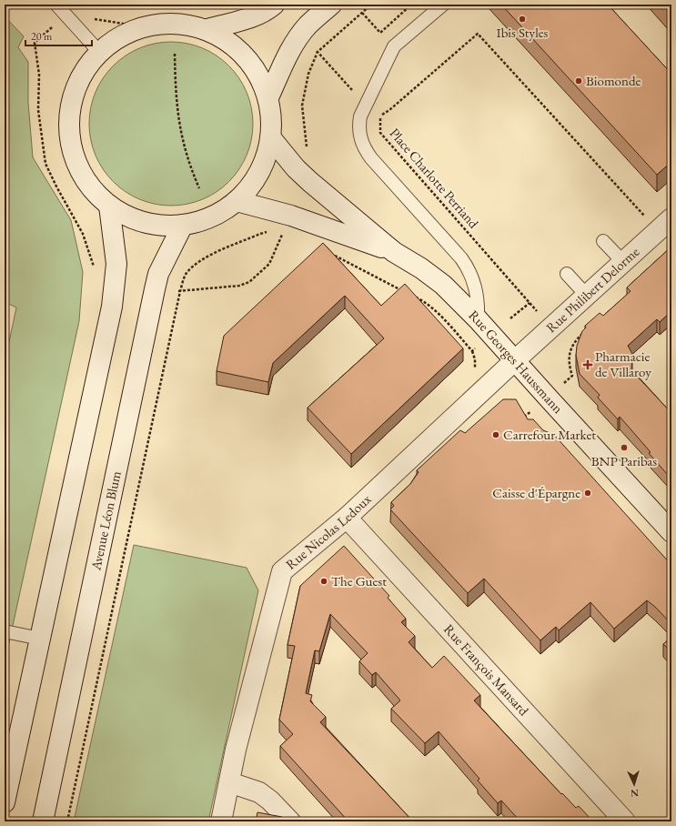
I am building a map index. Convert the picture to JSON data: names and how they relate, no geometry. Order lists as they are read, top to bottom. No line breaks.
{"streets":{"main road":["Rue Philibert Delorme","Rue Georges Haussmann","Avenue Léon Blum","Rue Nicolas Ledoux","Rue François Mansard"],"path":["Place Charlotte Perriand"]},"crossings":[["Rue Philibert Delorme","Rue Georges Haussmann"],["Rue Philibert Delorme","Rue Nicolas Ledoux"],["Rue Georges Haussmann","Rue Nicolas Ledoux"],["Rue Nicolas Ledoux","Rue François Mansard"]],"places":{"other":["Ibis Styles","Biomonde","Carrefour Market","BNP Paribas","Caisse d'Épargne","The Guest"],"health":["Pharmacie de Villaroy"]},"scale_bar":"20 m","north":"bottom"}
